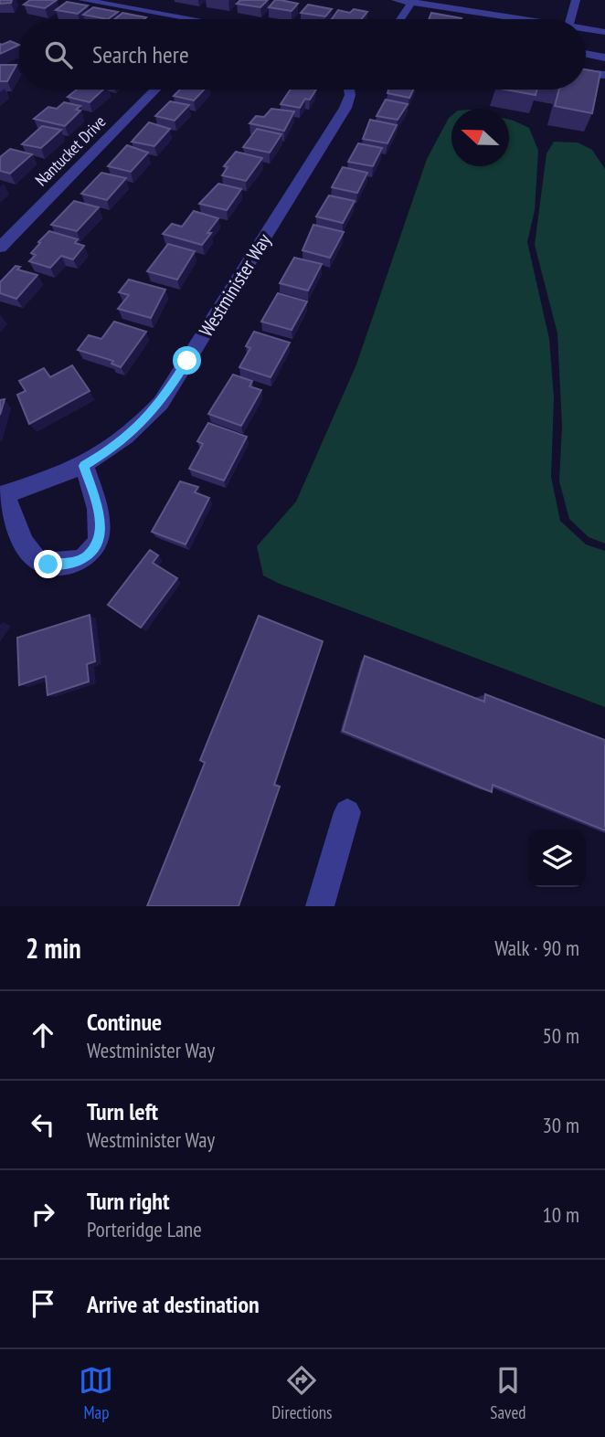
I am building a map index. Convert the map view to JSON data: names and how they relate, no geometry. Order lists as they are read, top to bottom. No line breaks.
{"streets":{"street":["Nantucket Drive","Westminister Way"]},"north":"left","page":{"search":"Search here","heading":["2 min","Walk · 90 m"],"list":[["Continue","Westminister Way","50 m"],["Turn left","Westminister Way","30 m"],["Turn right","Porteridge Lane","10 m"],"Arrive at destination"],"nav":["Map","Directions","Saved"]}}
